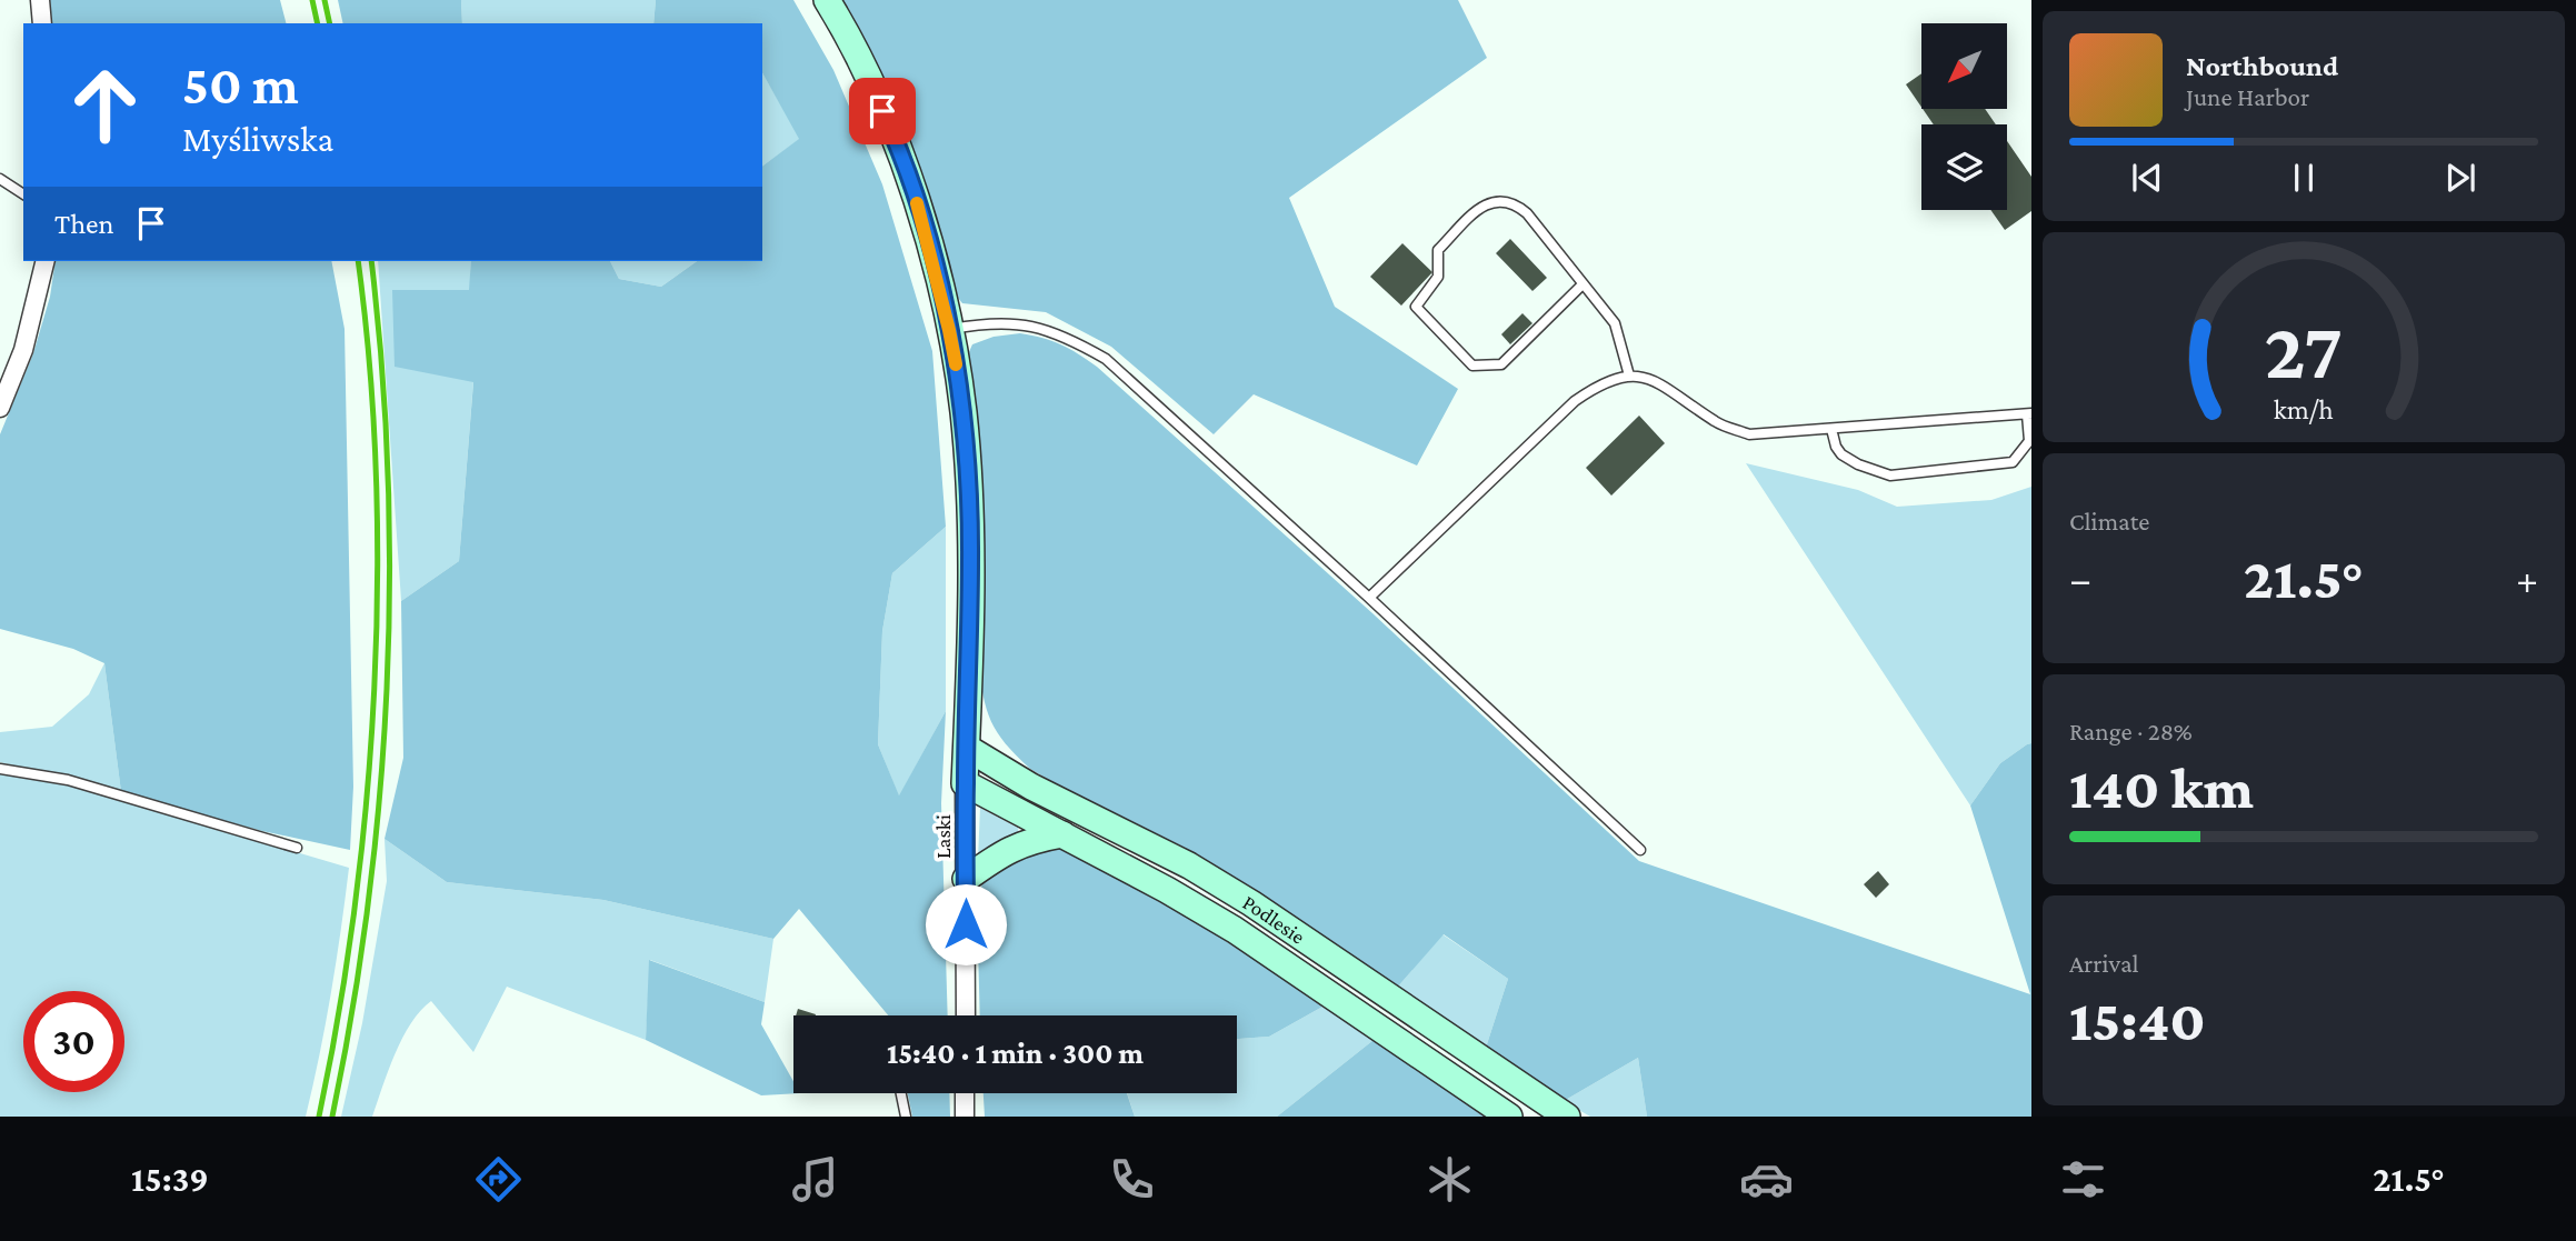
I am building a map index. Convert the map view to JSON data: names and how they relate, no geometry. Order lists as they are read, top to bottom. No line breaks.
{"streets":{"street":["Laski","Podlesie"]},"crossings":[["Laski","Podlesie"]],"north":"bottom left","page":{"turn":["50 m","Myśliwska"],"song":["Northbound","June Harbor"],"then":"Then","tile":["Climate",["Range · 28%","140 km"],["Arrival","15:40"]],"heat":["−","21.5°","+"],"limit":"30","trip":"15:40 · 1 min · 300 m","tabs":["15:39","21.5°"],"gauge":["27","km/h"]}}
